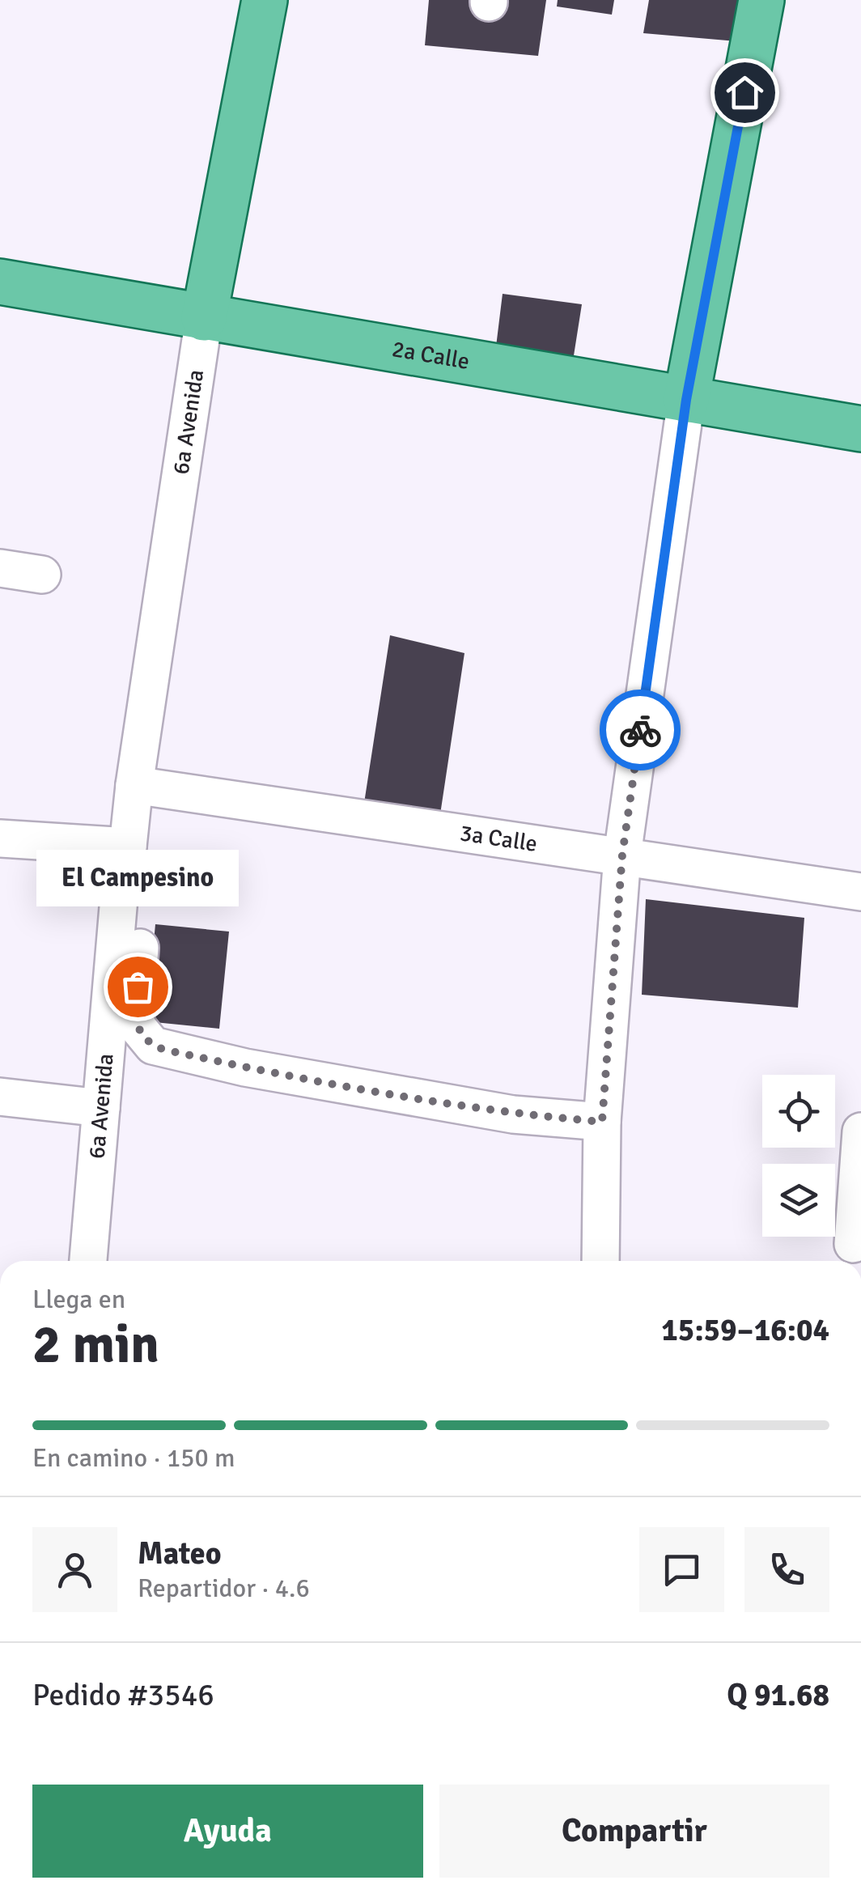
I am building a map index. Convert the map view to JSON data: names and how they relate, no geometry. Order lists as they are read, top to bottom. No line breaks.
{"streets":{"main road":["2a Calle","6a Avenida"],"street":["3a Calle"]},"crossings":[["2a Calle","6a Avenida"],["6a Avenida","3a Calle"]],"places":["El Campesino"],"page":{"bubble":"El Campesino","heading":["2 min","Llega en","15:59–16:04"],"panel":["Mateo","Repartidor · 4.6","Pedido #3546","Q 91.68"],"bar":"En camino · 150 m","buttons":["Ayuda","Compartir"]}}
